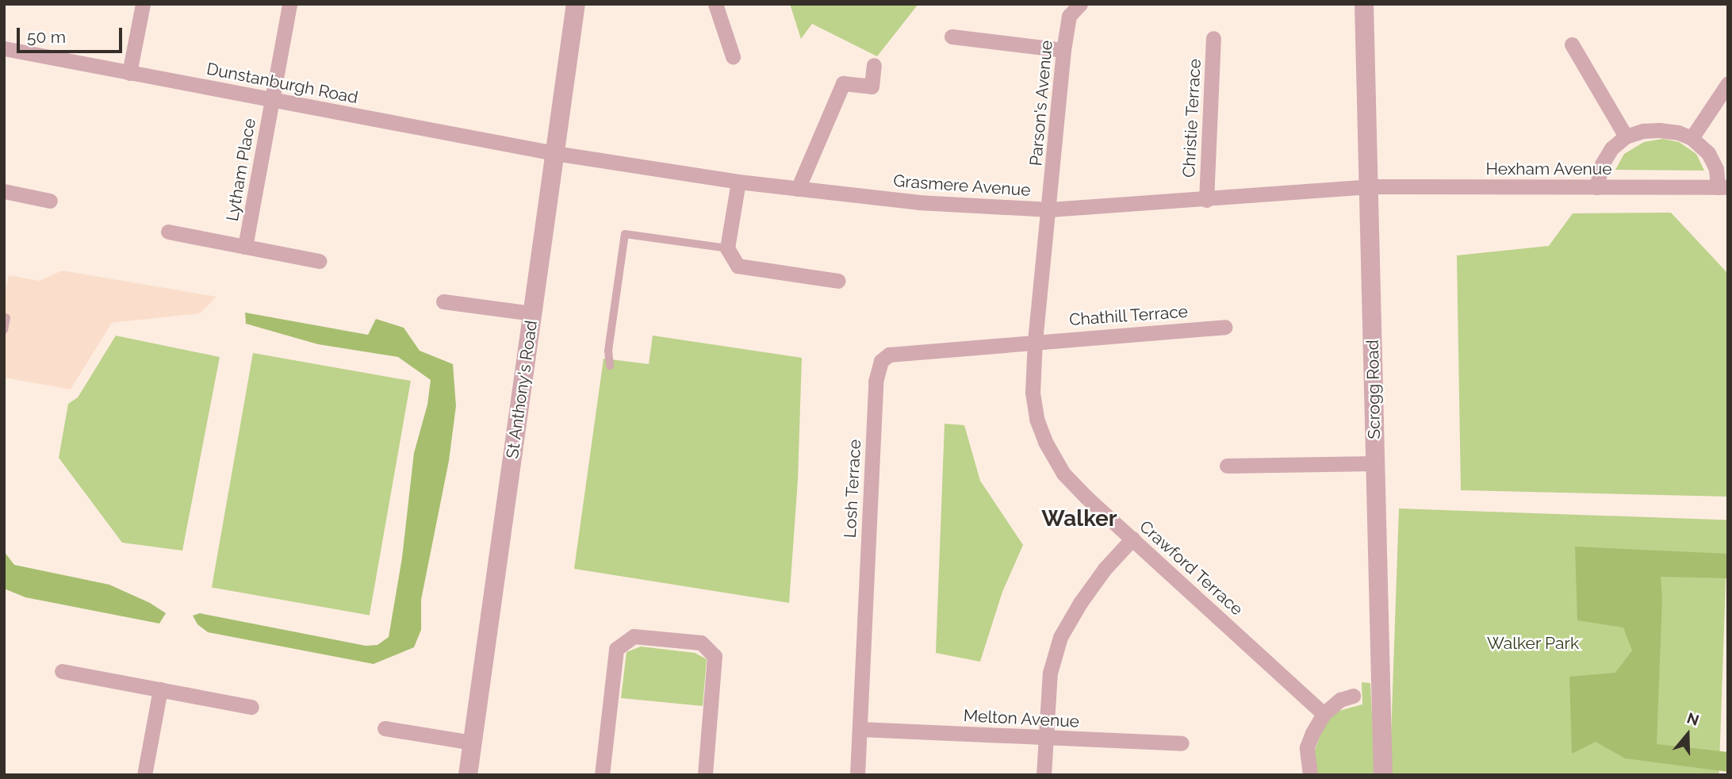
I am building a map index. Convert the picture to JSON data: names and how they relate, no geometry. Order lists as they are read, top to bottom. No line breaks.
{"streets":{"street":["Dunstanburgh Road","Parson's Avenue","Christie Terrace","Hexham Avenue","Lytham Place","Grasmere Avenue","Chathill Terrace","St Anthony's Road","Scrogg Road","Losh Terrace","Crawford Terrace","Melton Avenue"]},"crossings":[["Dunstanburgh Road","Lytham Place"],["Dunstanburgh Road","Grasmere Avenue"],["Dunstanburgh Road","St Anthony's Road"],["Parson's Avenue","Grasmere Avenue"],["Parson's Avenue","Crawford Terrace"],["Christie Terrace","Grasmere Avenue"],["Hexham Avenue","Grasmere Avenue"],["Hexham Avenue","Scrogg Road"],["Grasmere Avenue","St Anthony's Road"],["Grasmere Avenue","Scrogg Road"],["Grasmere Avenue","Crawford Terrace"],["Chathill Terrace","Losh Terrace"],["Chathill Terrace","Crawford Terrace"],["Losh Terrace","Crawford Terrace"],["Losh Terrace","Melton Avenue"]],"districts":["Walker"],"parks":["Walker Park"],"scale_bar":"50 m","north":"top"}
